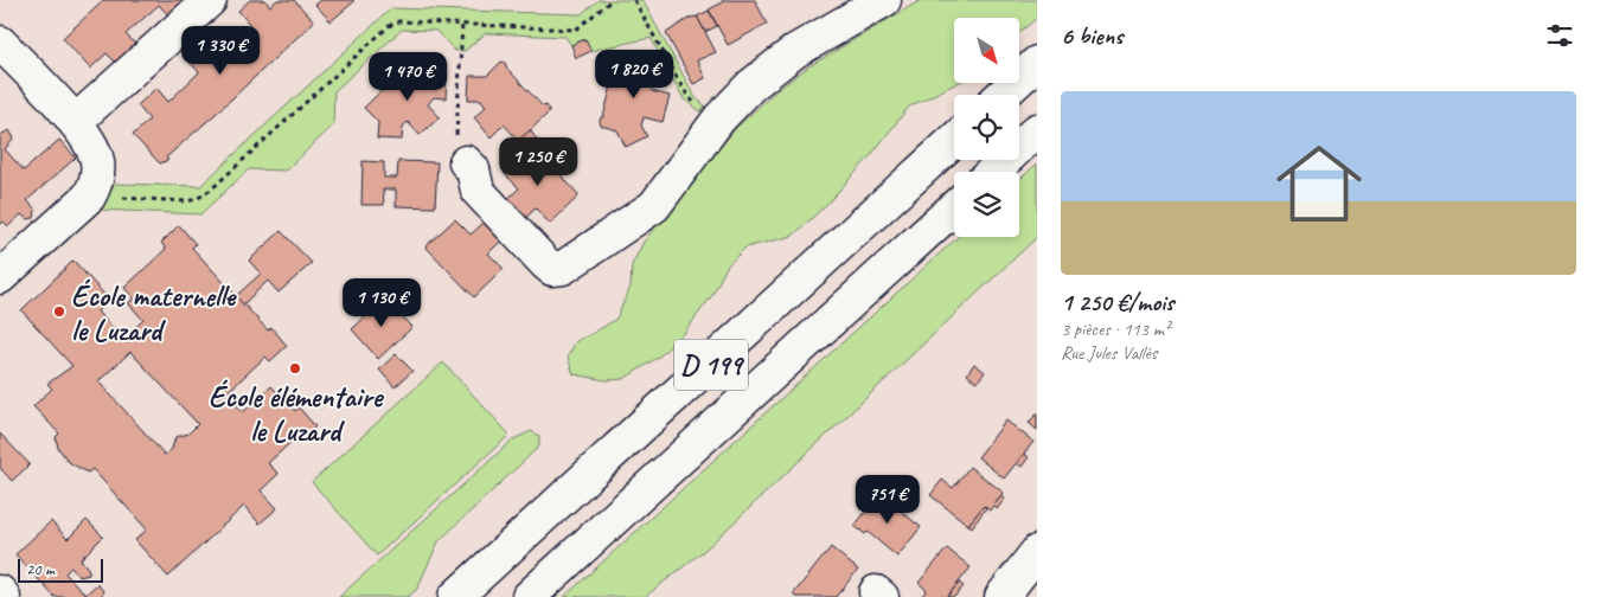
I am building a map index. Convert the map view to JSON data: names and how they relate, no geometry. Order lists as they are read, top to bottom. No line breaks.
{"streets":{"main road":["D 199"]},"places":["École maternelle le Luzard","École élémentaire le Luzard"],"scale_bar":"20 m","north":"bottom right","page":{"heading":"6 biens","price":["1 330 €","1 820 €","1 470 €","1 250 €","1 130 €","751 €"],"list":[{"name":"1 250 €/mois","note":"3 pièces · 113 m² · Rue Jules Vallès"}],"scale":"20 m"}}
